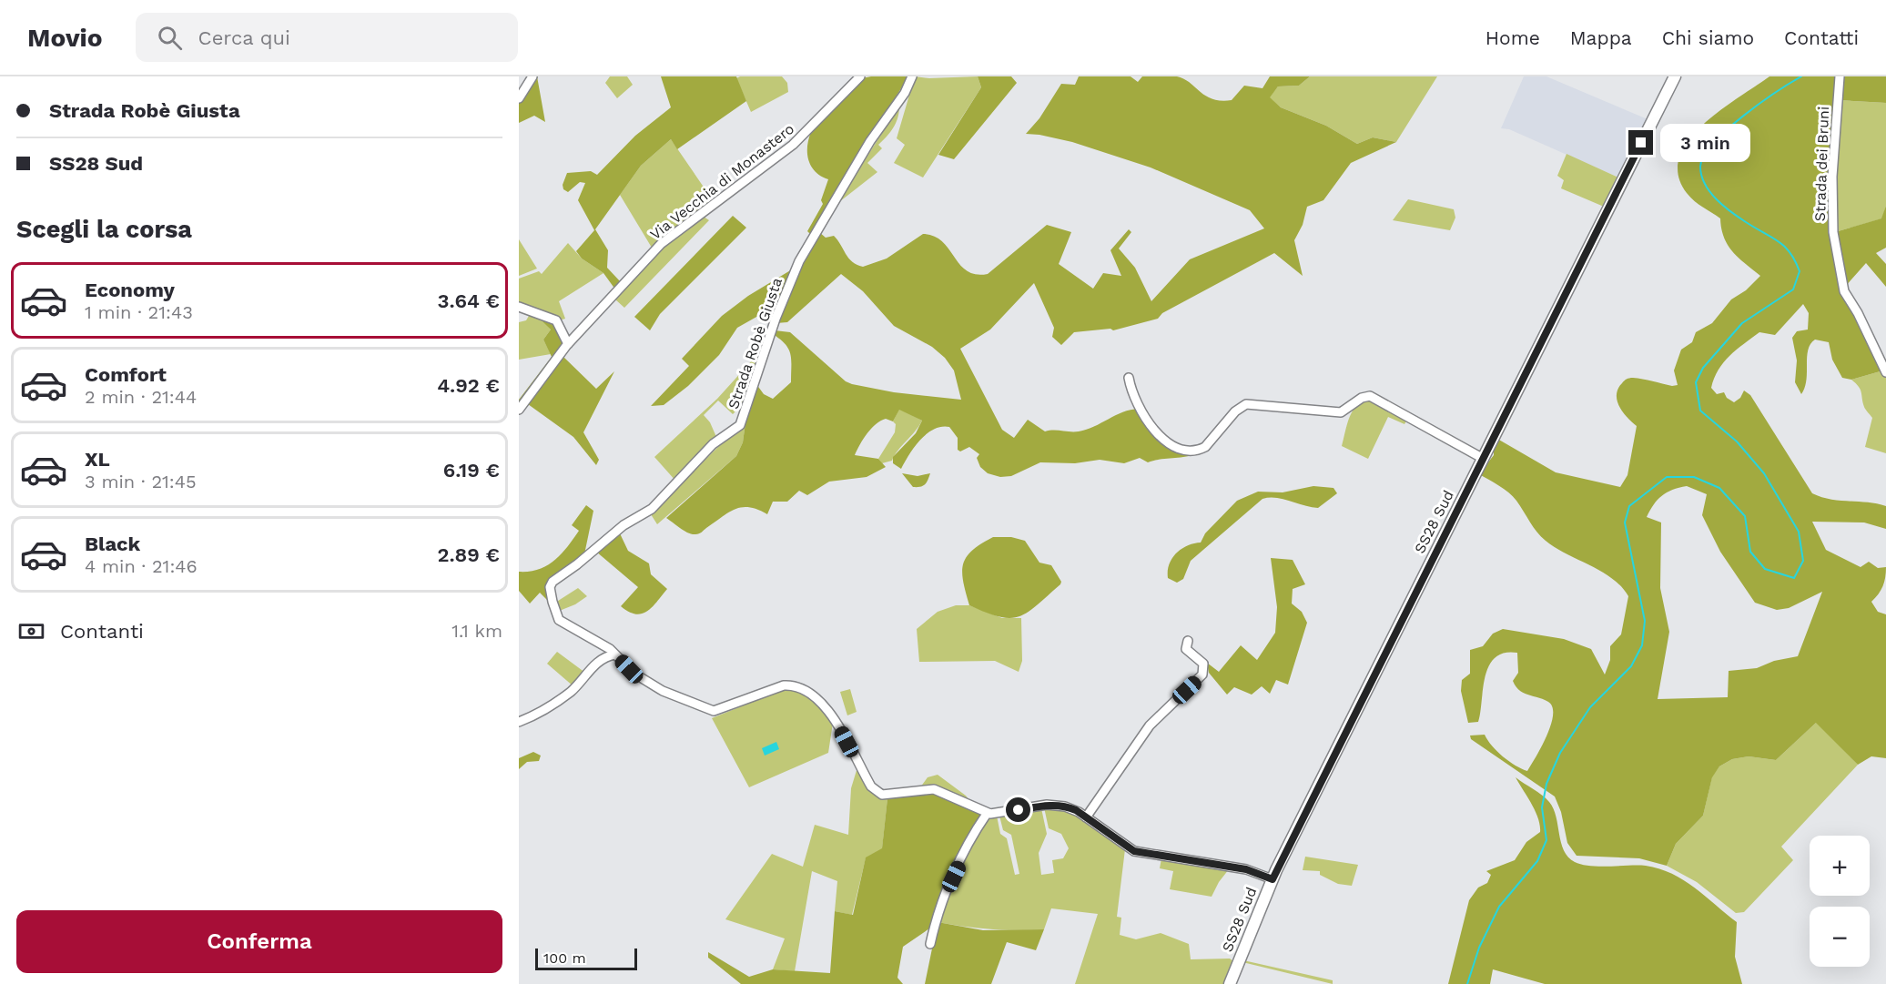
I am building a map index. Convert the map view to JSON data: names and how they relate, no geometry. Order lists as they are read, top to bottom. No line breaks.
{"streets":{"main road":["SS28 Sud"],"street":["Strada dei Bruni","Via Vecchia di Monastero","Strada Robè Giusta"]},"scale_bar":"100 m","page":{"header":"Movio","search":"Cerca qui","nav":["Home","Mappa","Chi siamo","Contatti"],"banner":["Strada Robè Giusta","SS28 Sud"],"bubble":"3 min","heading":"Scegli la corsa","list":[{"name":"Economy","note":"1 min · 21:43","value":"3.64 €"},{"name":"Comfort","note":"2 min · 21:44","value":"4.92 €"},{"name":"XL","note":"3 min · 21:45","value":"6.19 €"},{"name":"Black","note":"4 min · 21:46","value":"2.89 €"}],"pay":["Contanti","1.1 km"],"map_buttons":["+","−"],"buttons":"Conferma","scale":"100 m"}}
